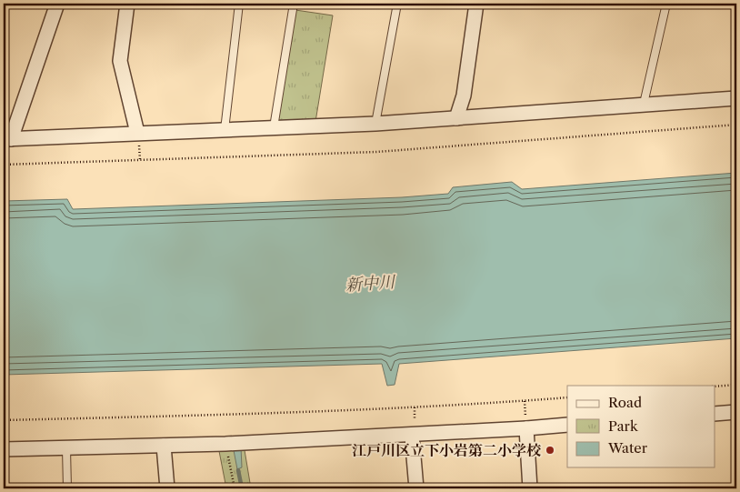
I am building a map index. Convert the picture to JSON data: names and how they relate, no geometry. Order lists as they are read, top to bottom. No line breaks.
{"water":["新中川"],"places":["江戸川区立下小岩第二小学校"],"legend":["Road","Park","Water"]}
